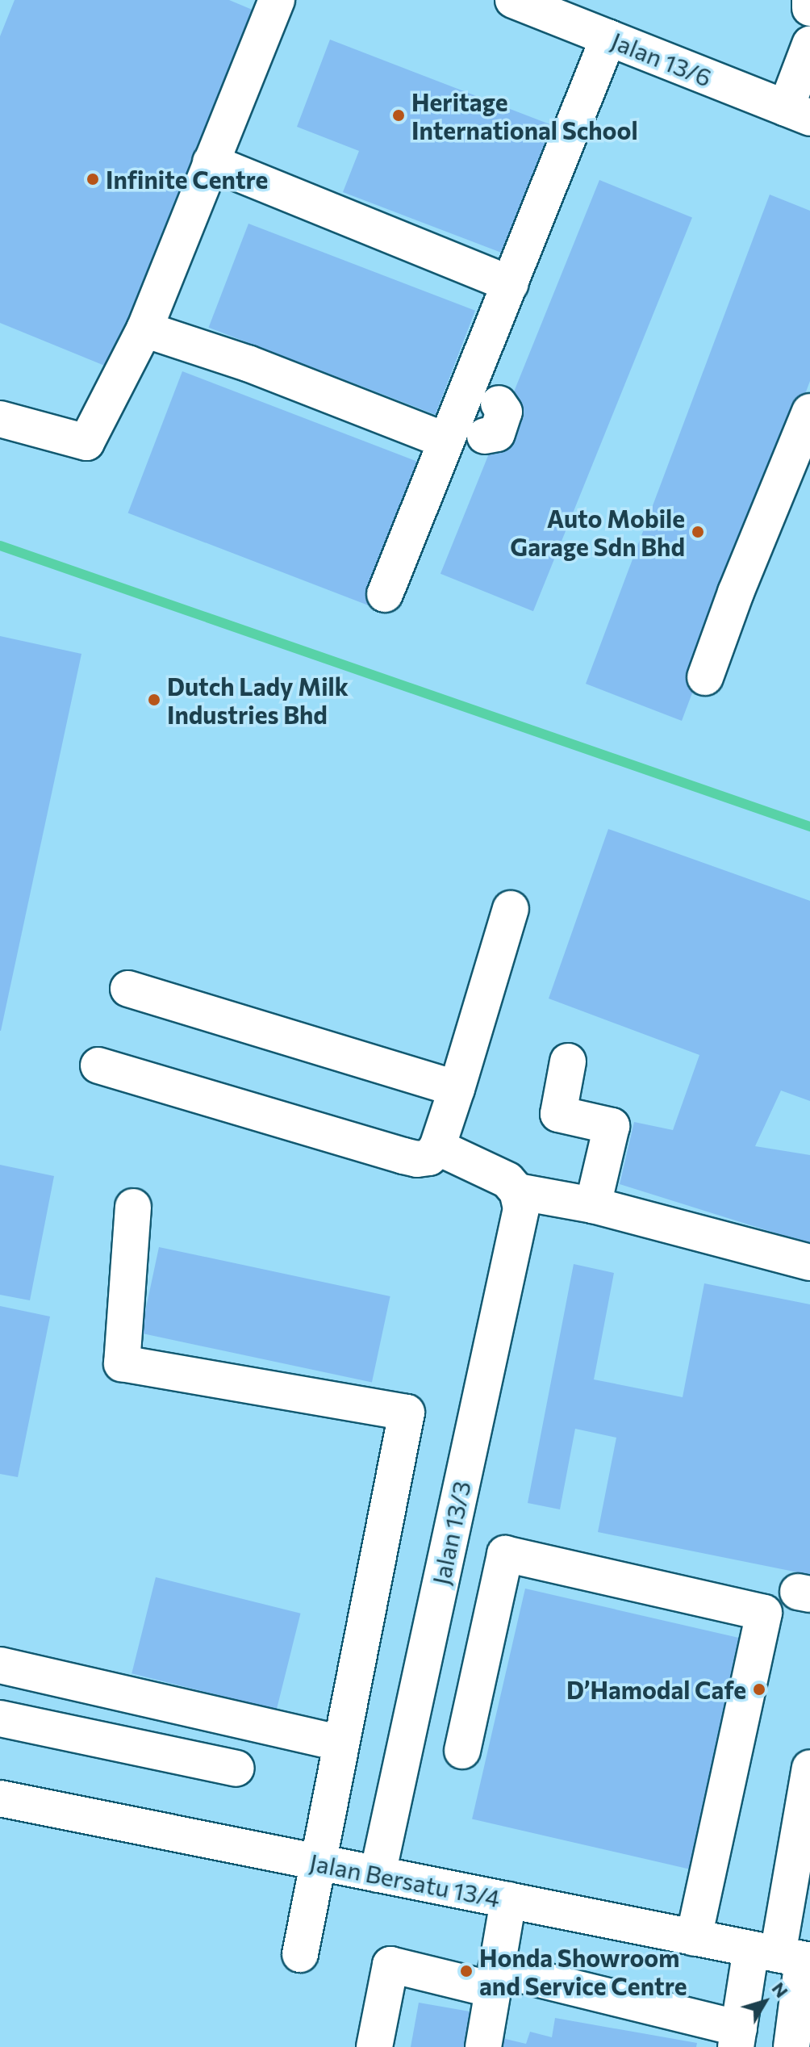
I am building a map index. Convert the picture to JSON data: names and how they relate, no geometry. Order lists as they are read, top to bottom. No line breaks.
{"streets":{"street":["Jalan 13/6","Jalan 13/3","Jalan Bersatu 13/4"]},"crossings":[["Jalan 13/3","Jalan Bersatu 13/4"]],"places":["Heritage International School","Infinite Centre","Auto Mobile Garage Sdn Bhd","Dutch Lady Milk Industries Bhd","D’Hamodal Cafe","Honda Showroom and Service Centre"],"north":"top right"}
